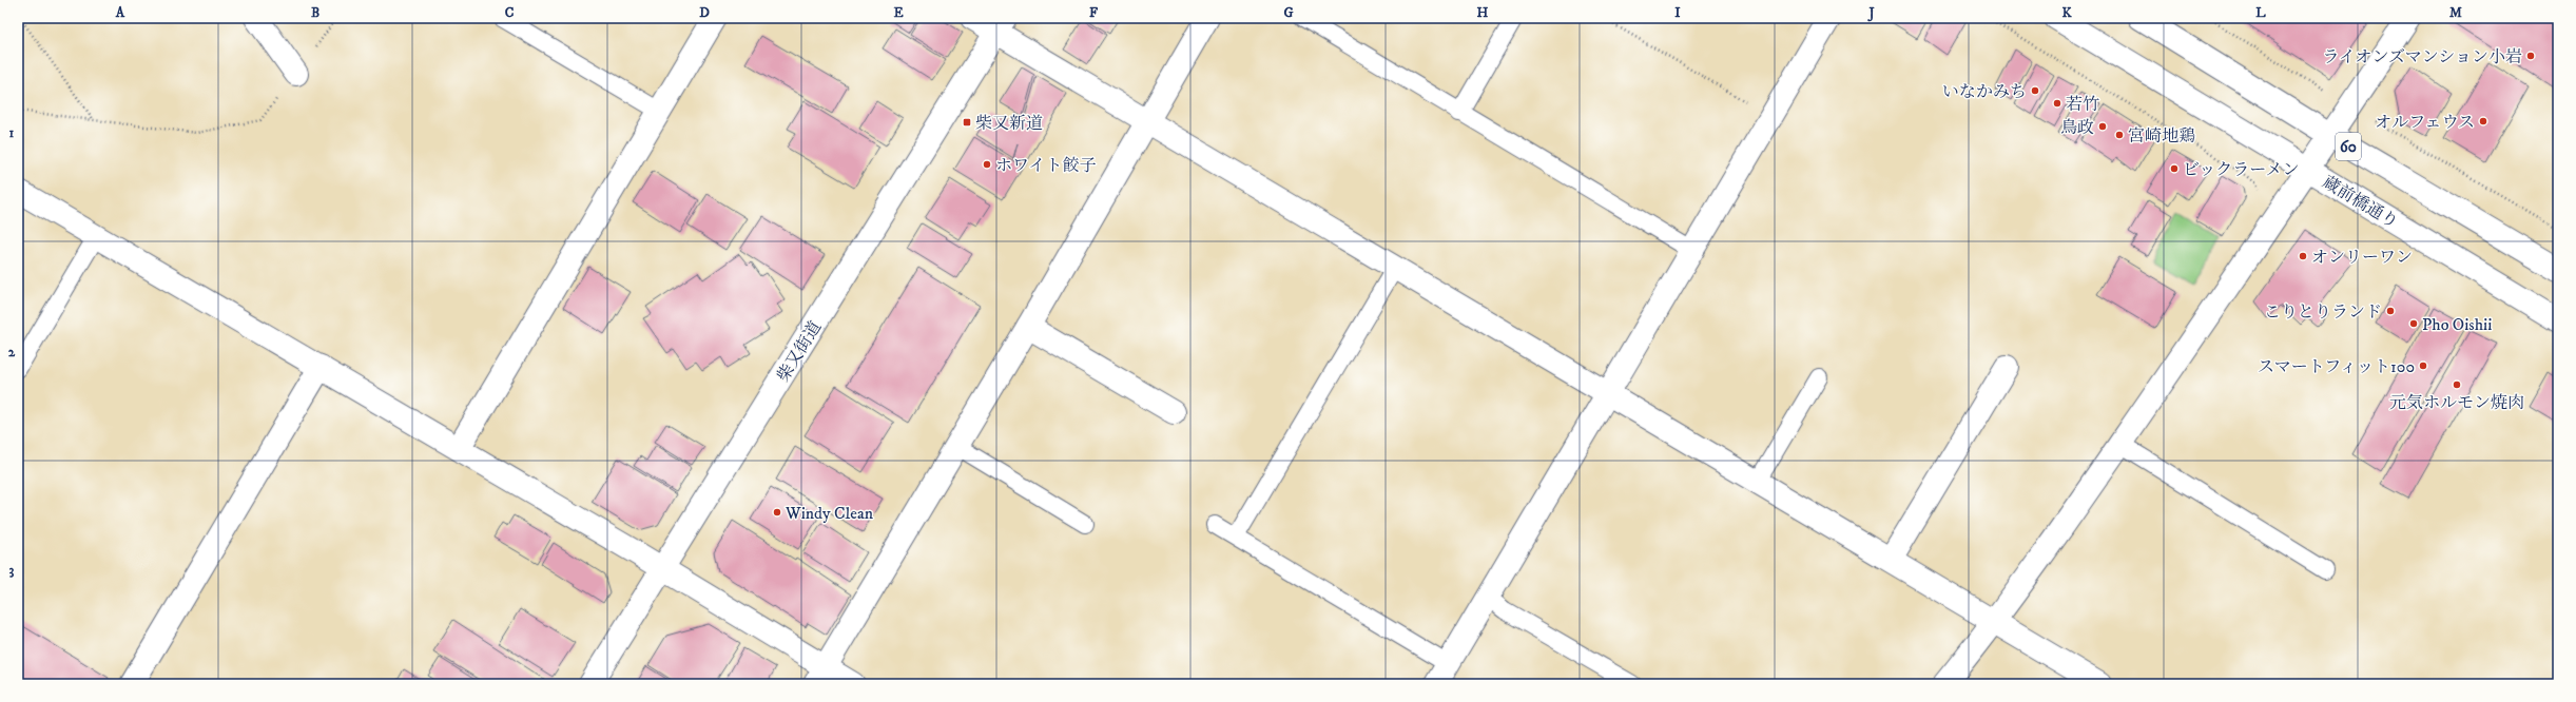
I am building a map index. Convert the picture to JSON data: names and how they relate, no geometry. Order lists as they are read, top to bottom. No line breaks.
{"streets":{"street":["60","蔵前橋通り","柴又街道"]},"places":{"other":["ライオンズマンション小岩","いなかみち","若竹","オルフェウス","鳥政","宮崎地鶏","ホワイト餃子","ビックラーメン","オンリーワン","こりとりランド","Pho Oishii","スマートフィット100","元気ホルモン焼肉","Windy Clean"],"transit":["柴又新道"]},"grid":{"columns":["A","B","C","D","E","F","G","H","I","J","K","L","M"],"rows":["1","2","3"]}}
